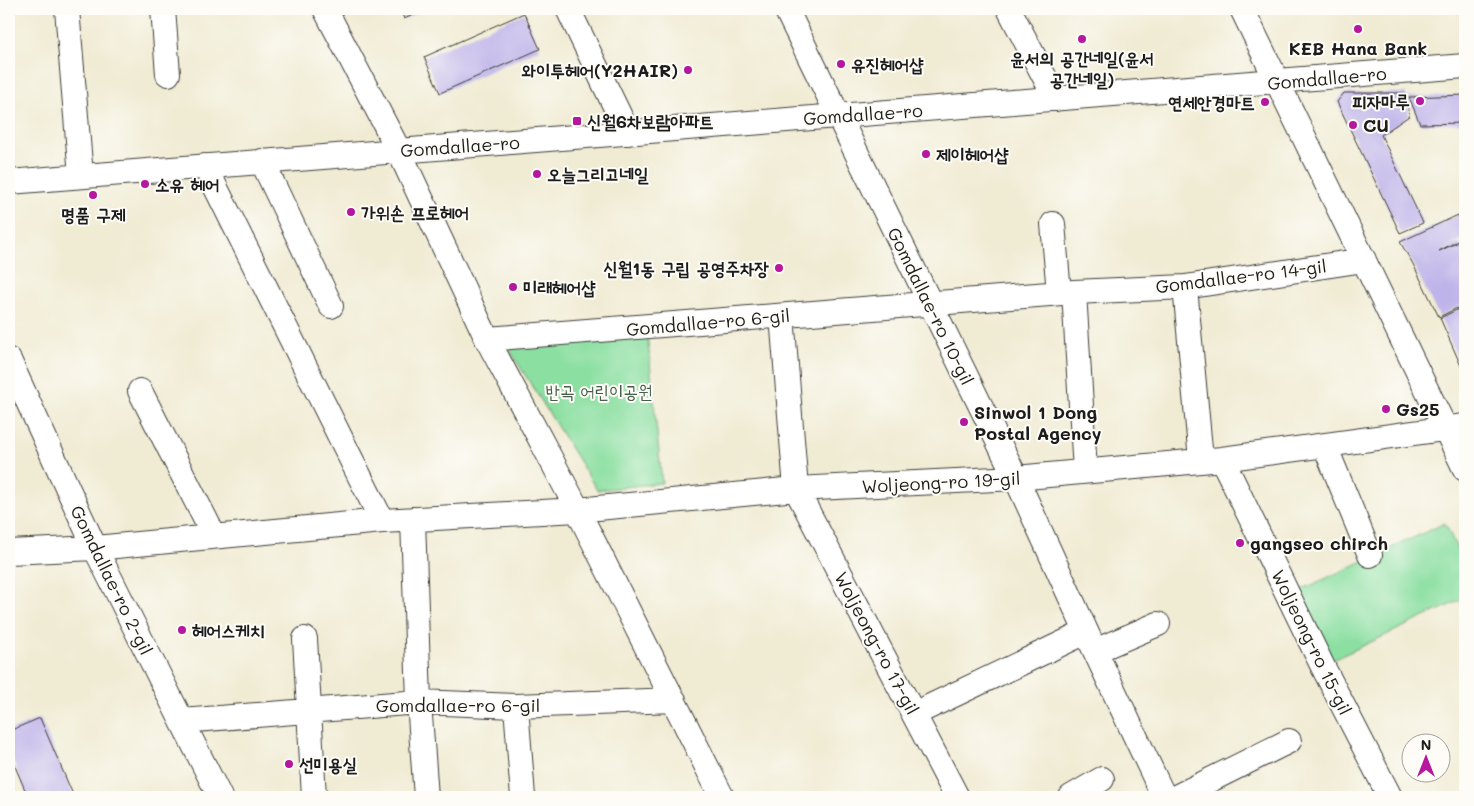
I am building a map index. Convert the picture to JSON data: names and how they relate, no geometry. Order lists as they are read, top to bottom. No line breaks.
{"streets":{"street":["Gomdallae-ro","Gomdallae-ro 14-gil","Gomdallae-ro 10-gil","Gomdallae-ro 6-gil","Woljeong-ro 19-gil","Gomdallae-ro 2-gil","Woljeong-ro 15-gil","Woljeong-ro 17-gil"]},"crossings":[["Gomdallae-ro","Gomdallae-ro 10-gil"],["Gomdallae-ro 14-gil","Gomdallae-ro 10-gil"],["Gomdallae-ro 14-gil","Gomdallae-ro 6-gil"],["Gomdallae-ro 10-gil","Gomdallae-ro 6-gil"],["Gomdallae-ro 10-gil","Woljeong-ro 19-gil"],["Gomdallae-ro 6-gil","Gomdallae-ro 2-gil"],["Woljeong-ro 19-gil","Gomdallae-ro 2-gil"],["Woljeong-ro 19-gil","Woljeong-ro 15-gil"],["Woljeong-ro 19-gil","Woljeong-ro 17-gil"]],"parks":["반곡 어린이공원"],"places":{"other":["KEB Hana Bank","윤서의 공간네일(윤서 공간네일)","유진헤어샵","와이투헤어(Y2HAIR)","피자마루","연세안경마트","CU","제이헤어샵","오늘그리고네일","소유 헤어","명품 구제","가위손 프로헤어","신월1동 구립 공영주차장","미래헤어샵","Gs25","Sinwol 1 Dong Postal Agency","gangseo chirch","헤어스케치","선미용실"],"transit":["신월6차보람아파트"]},"north":"top"}
